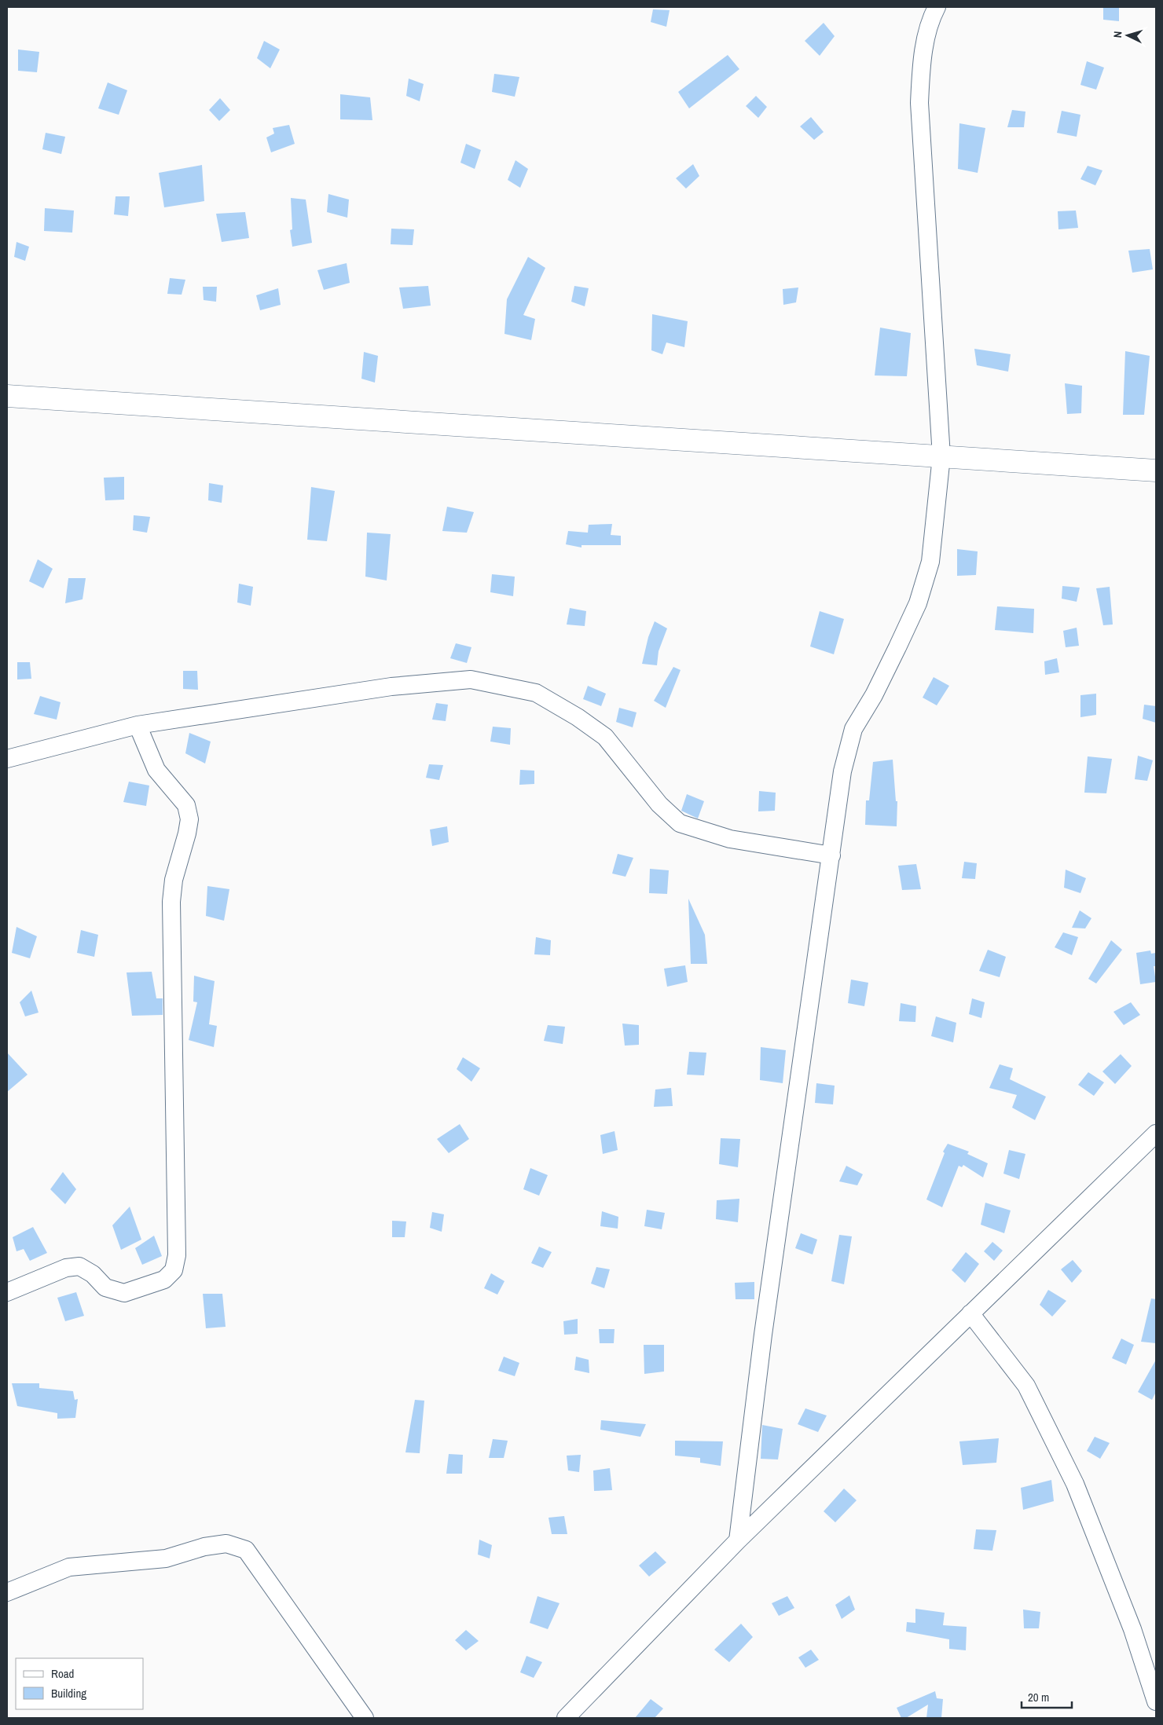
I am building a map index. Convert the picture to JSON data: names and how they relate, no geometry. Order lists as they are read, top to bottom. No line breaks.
{"legend":["Road","Building"],"scale_bar":"20 m","north":"left"}
